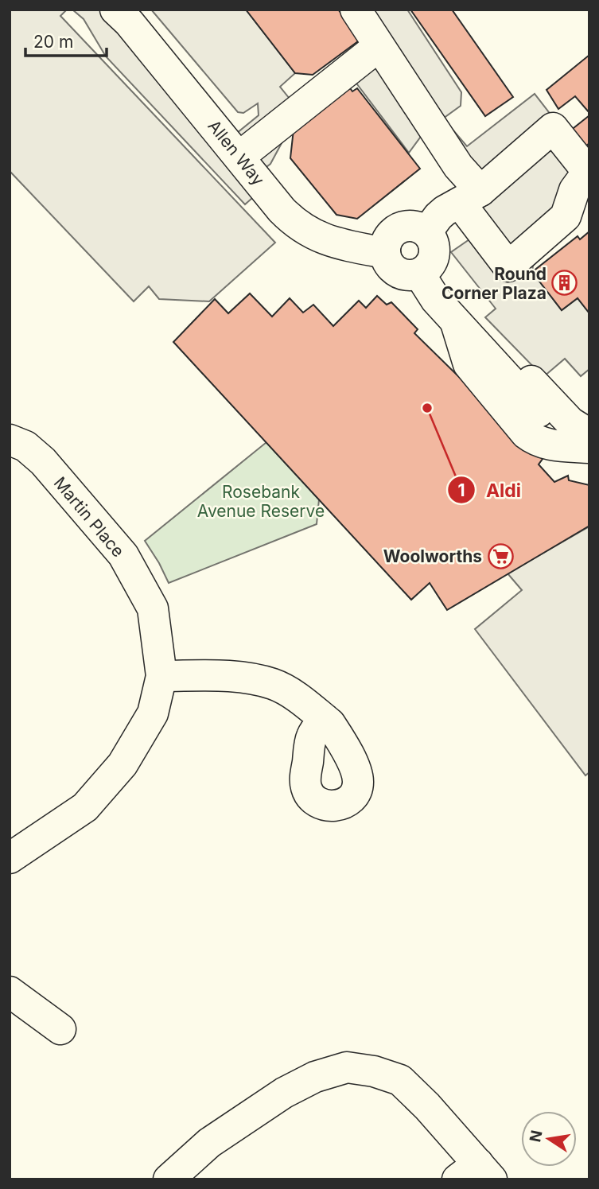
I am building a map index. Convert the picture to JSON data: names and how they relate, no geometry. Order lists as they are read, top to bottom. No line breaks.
{"streets":{"street":["Allen Way","Martin Place"]},"parks":["Rosebank Avenue Reserve"],"places":{"building":["Round Corner Plaza"],"other":["Aldi"],"supermarket":["Woolworths"]},"scale_bar":"20 m","north":"left"}
